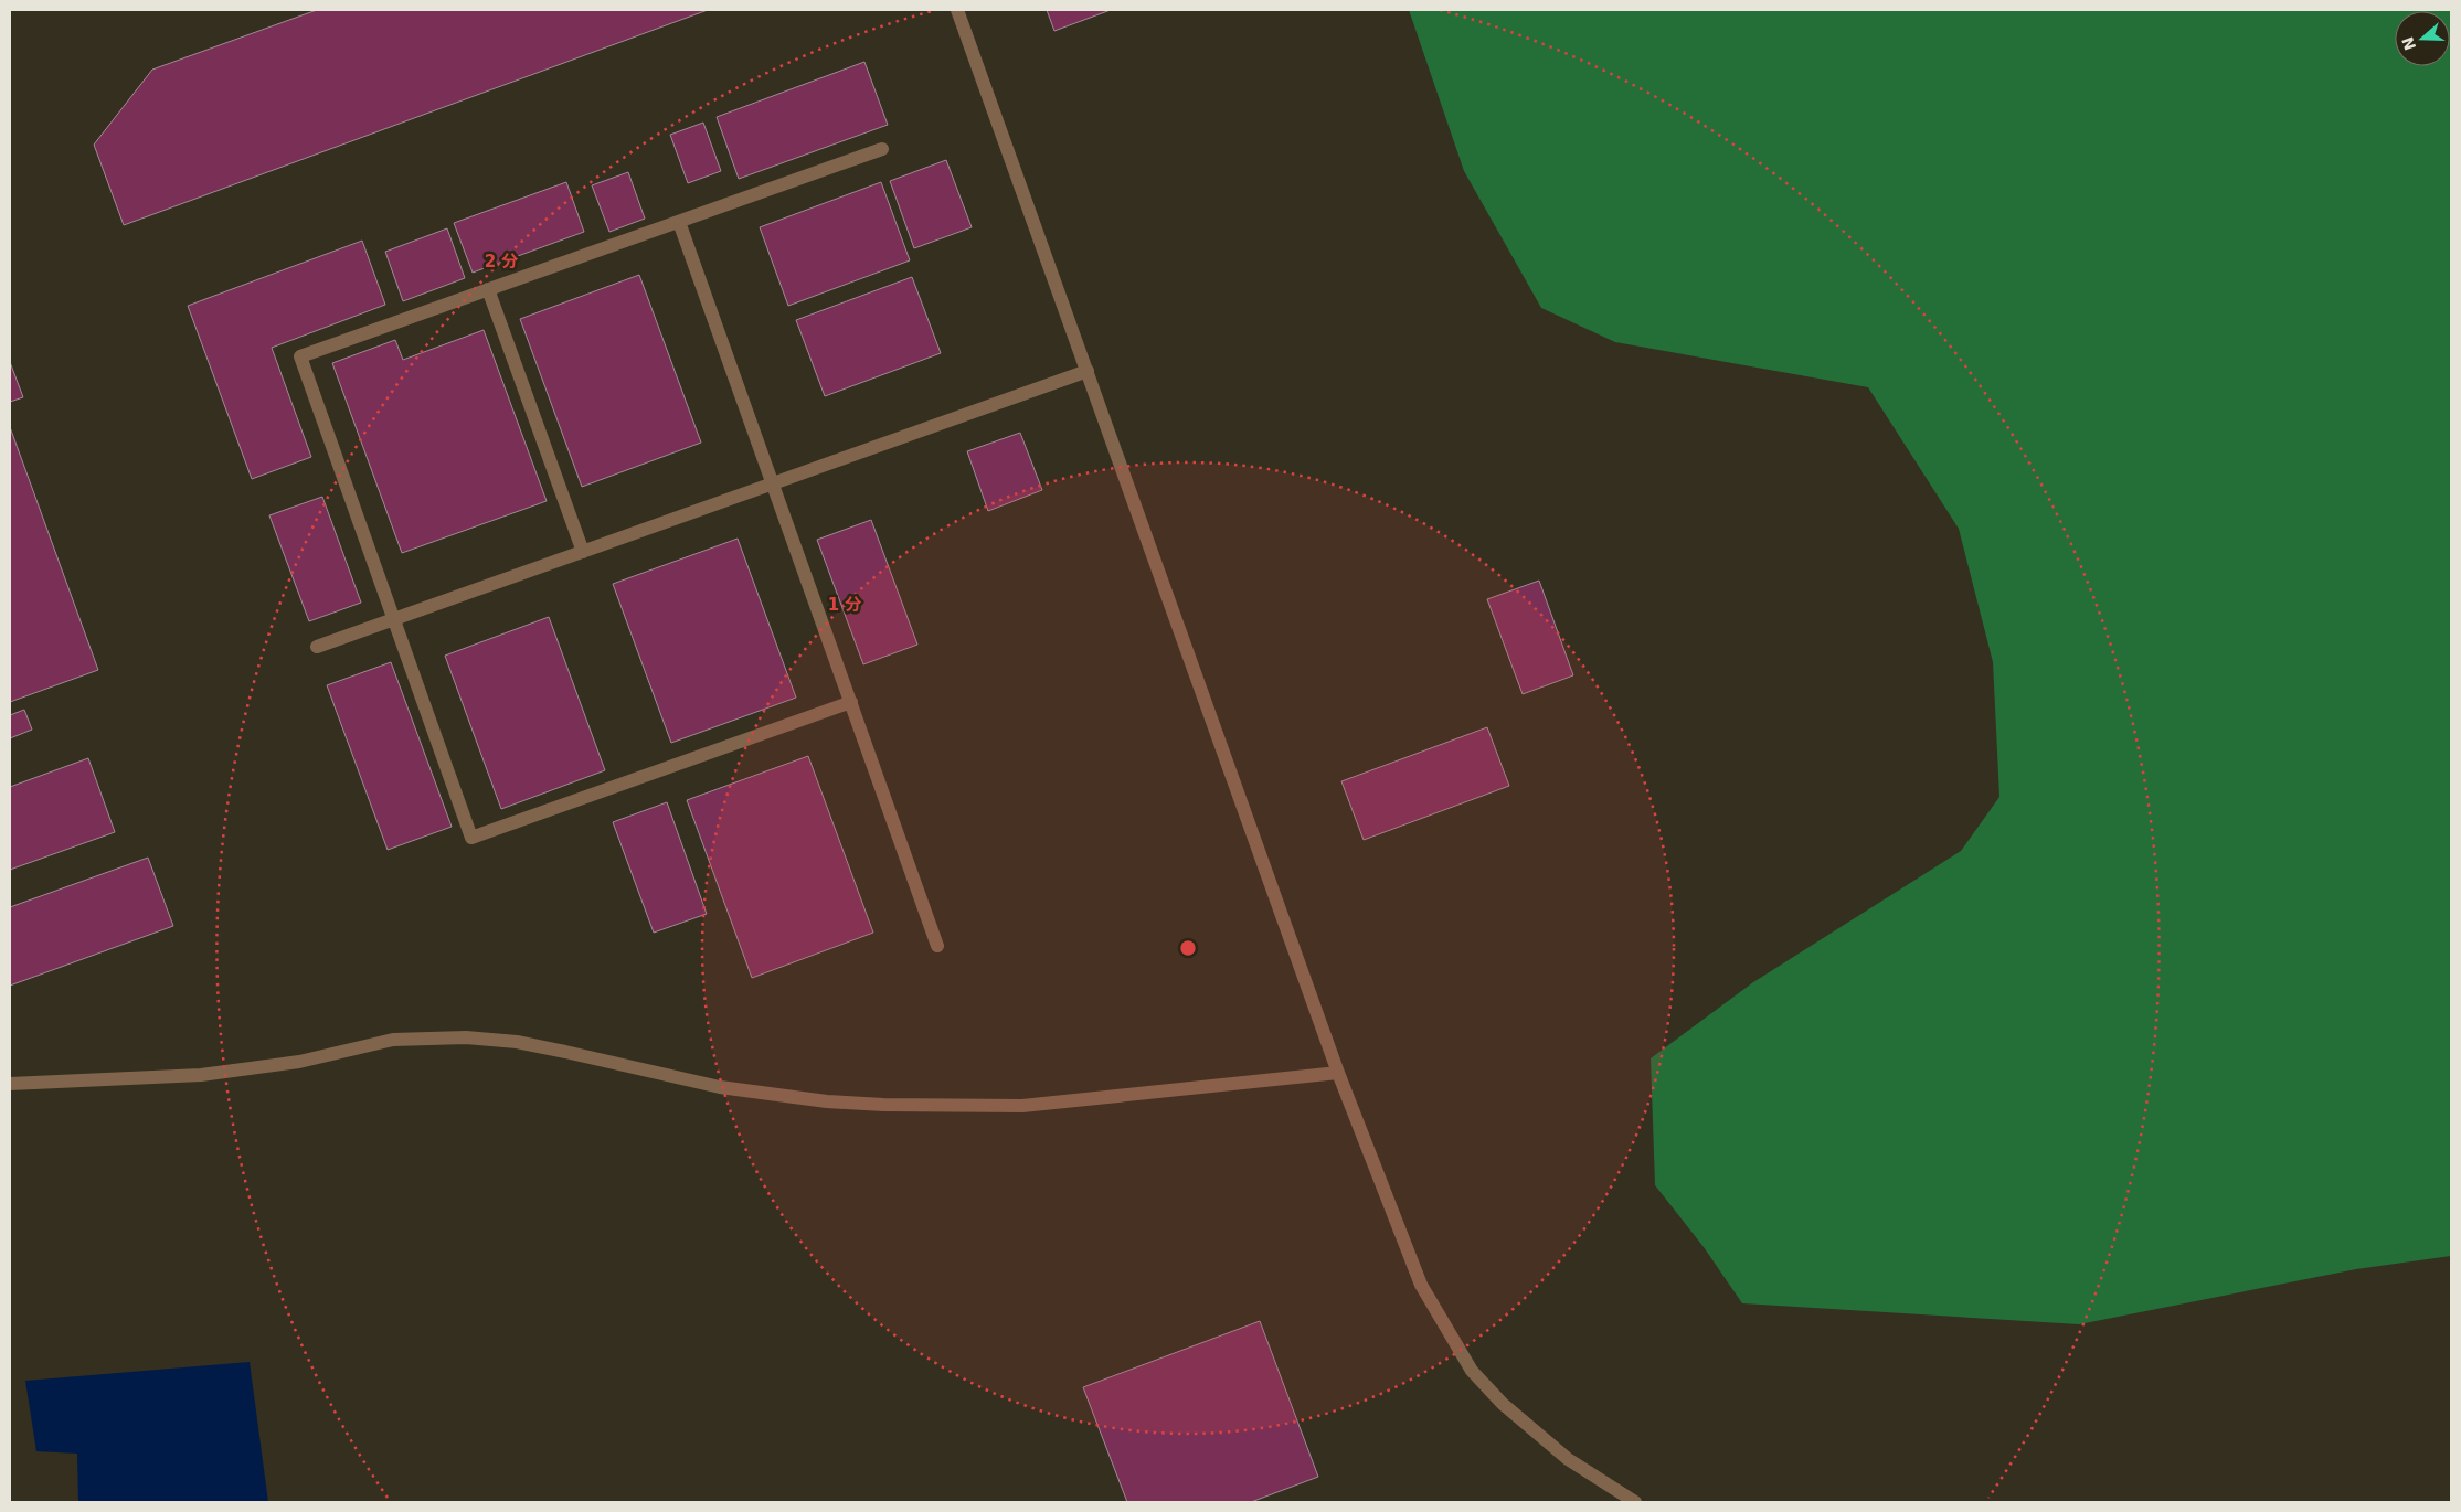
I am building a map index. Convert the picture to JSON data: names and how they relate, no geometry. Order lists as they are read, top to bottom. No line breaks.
{"north":"left","rings":["2 分","1 分"]}
